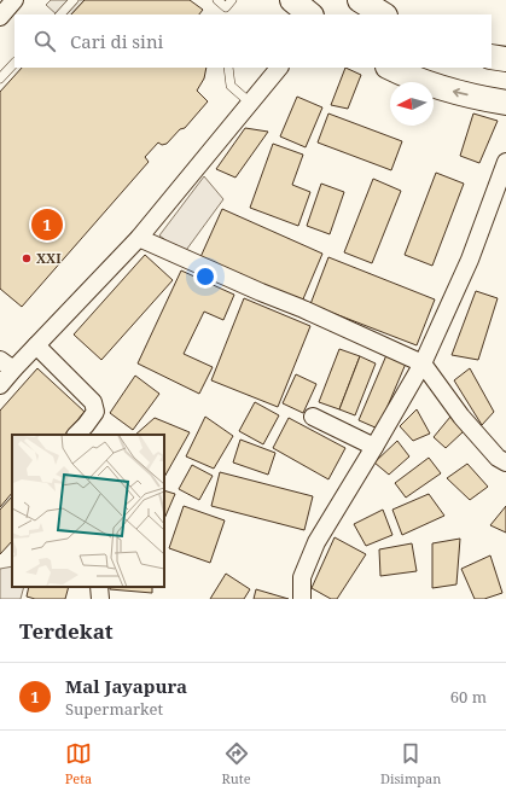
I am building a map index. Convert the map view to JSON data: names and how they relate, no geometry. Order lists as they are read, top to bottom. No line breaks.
{"places":["XXI"],"north":"left","page":{"search":"Cari di sini","pins":"1","heading":"Terdekat","list":[{"mark":"1","name":"Mal Jayapura","note":"Supermarket","value":"60 m"}],"nav":["Peta","Rute","Disimpan"]}}
